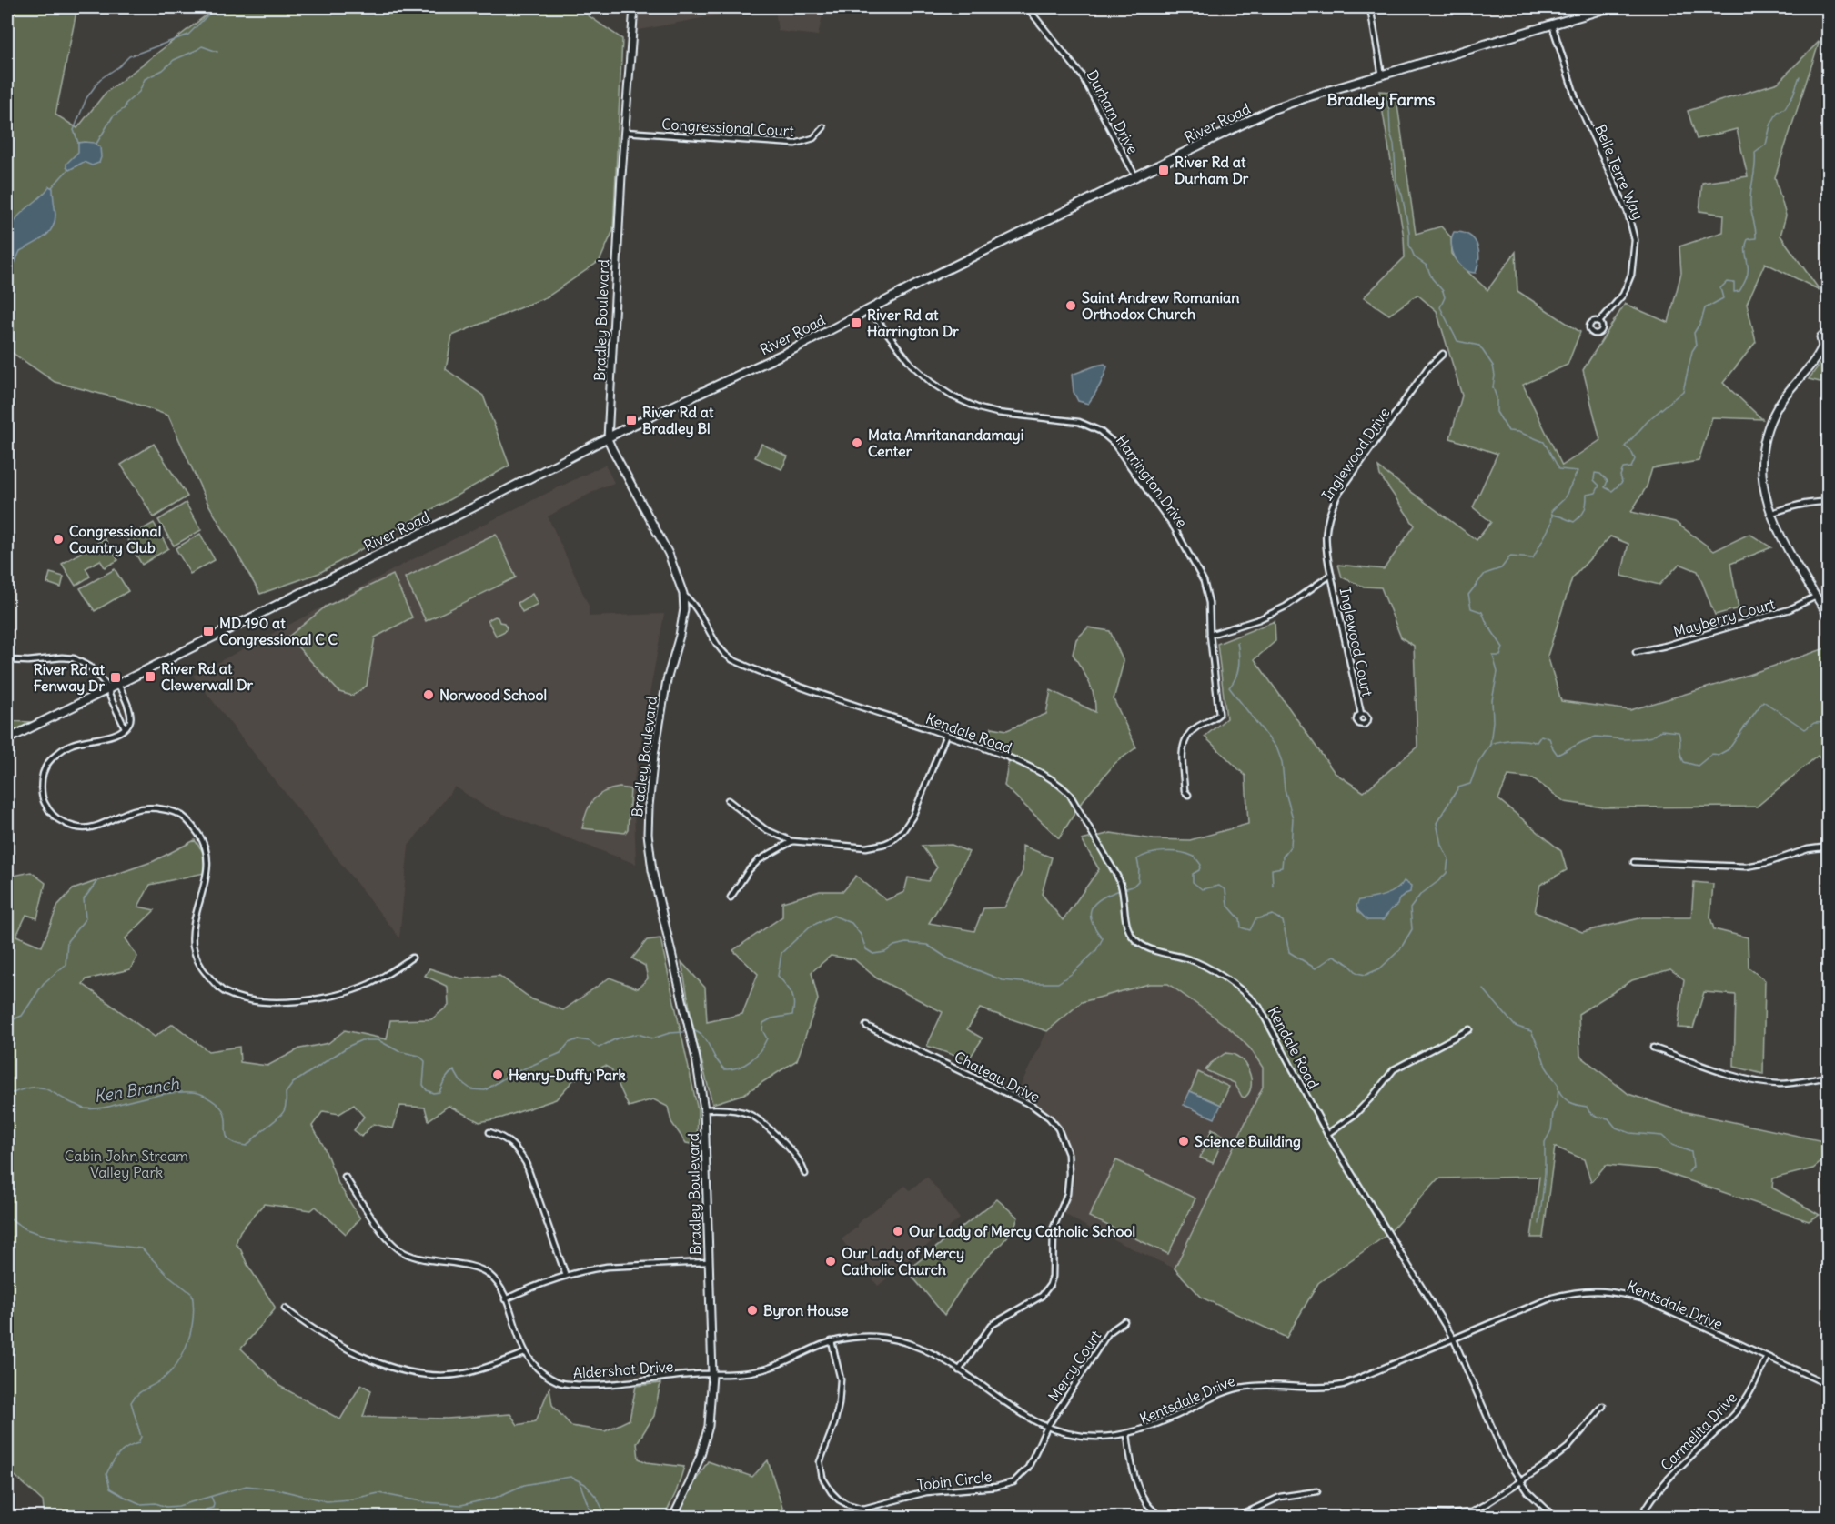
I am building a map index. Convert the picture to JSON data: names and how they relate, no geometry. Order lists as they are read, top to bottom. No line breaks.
{"streets":{"main road":["River Road","Bradley Boulevard"],"street":["Durham Drive","Congressional Court","Belle Terre Way","Inglewood Drive","Harrington Drive","Mayberry Court","Inglewood Court","Kendale Road","Chateau Drive","Kentsdale Drive","Mercy Court","Aldershot Drive","Carmelita Drive","Tobin Circle"]},"crossings":[["Durham Drive","River Road"],["River Road","Belle Terre Way"],["River Road","Bradley Boulevard"],["River Road","Harrington Drive"],["Congressional Court","Bradley Boulevard"],["Bradley Boulevard","Kendale Road"],["Bradley Boulevard","Kentsdale Drive"],["Bradley Boulevard","Aldershot Drive"],["Inglewood Drive","Inglewood Court"],["Kendale Road","Kentsdale Drive"],["Chateau Drive","Kentsdale Drive"],["Kentsdale Drive","Mercy Court"],["Kentsdale Drive","Aldershot Drive"],["Kentsdale Drive","Carmelita Drive"],["Kentsdale Drive","Tobin Circle"],["Mercy Court","Tobin Circle"]],"districts":["Bradley Farms"],"water":["Ken Branch"],"parks":["Cabin John Stream Valley Park"],"places":{"transit":["River Rd at Durham Dr","River Rd at Harrington Dr","River Rd at Bradley Bl","MD 190 at Congressional C C","River Rd at Clewerwall Dr","River Rd at Fenway Dr"],"other":["Saint Andrew Romanian Orthodox Church","Mata Amritanandamayi Center","Congressional Country Club","Norwood School","Henry-Duffy Park","Science Building","Our Lady of Mercy Catholic School","Our Lady of Mercy Catholic Church","Byron House"]}}
